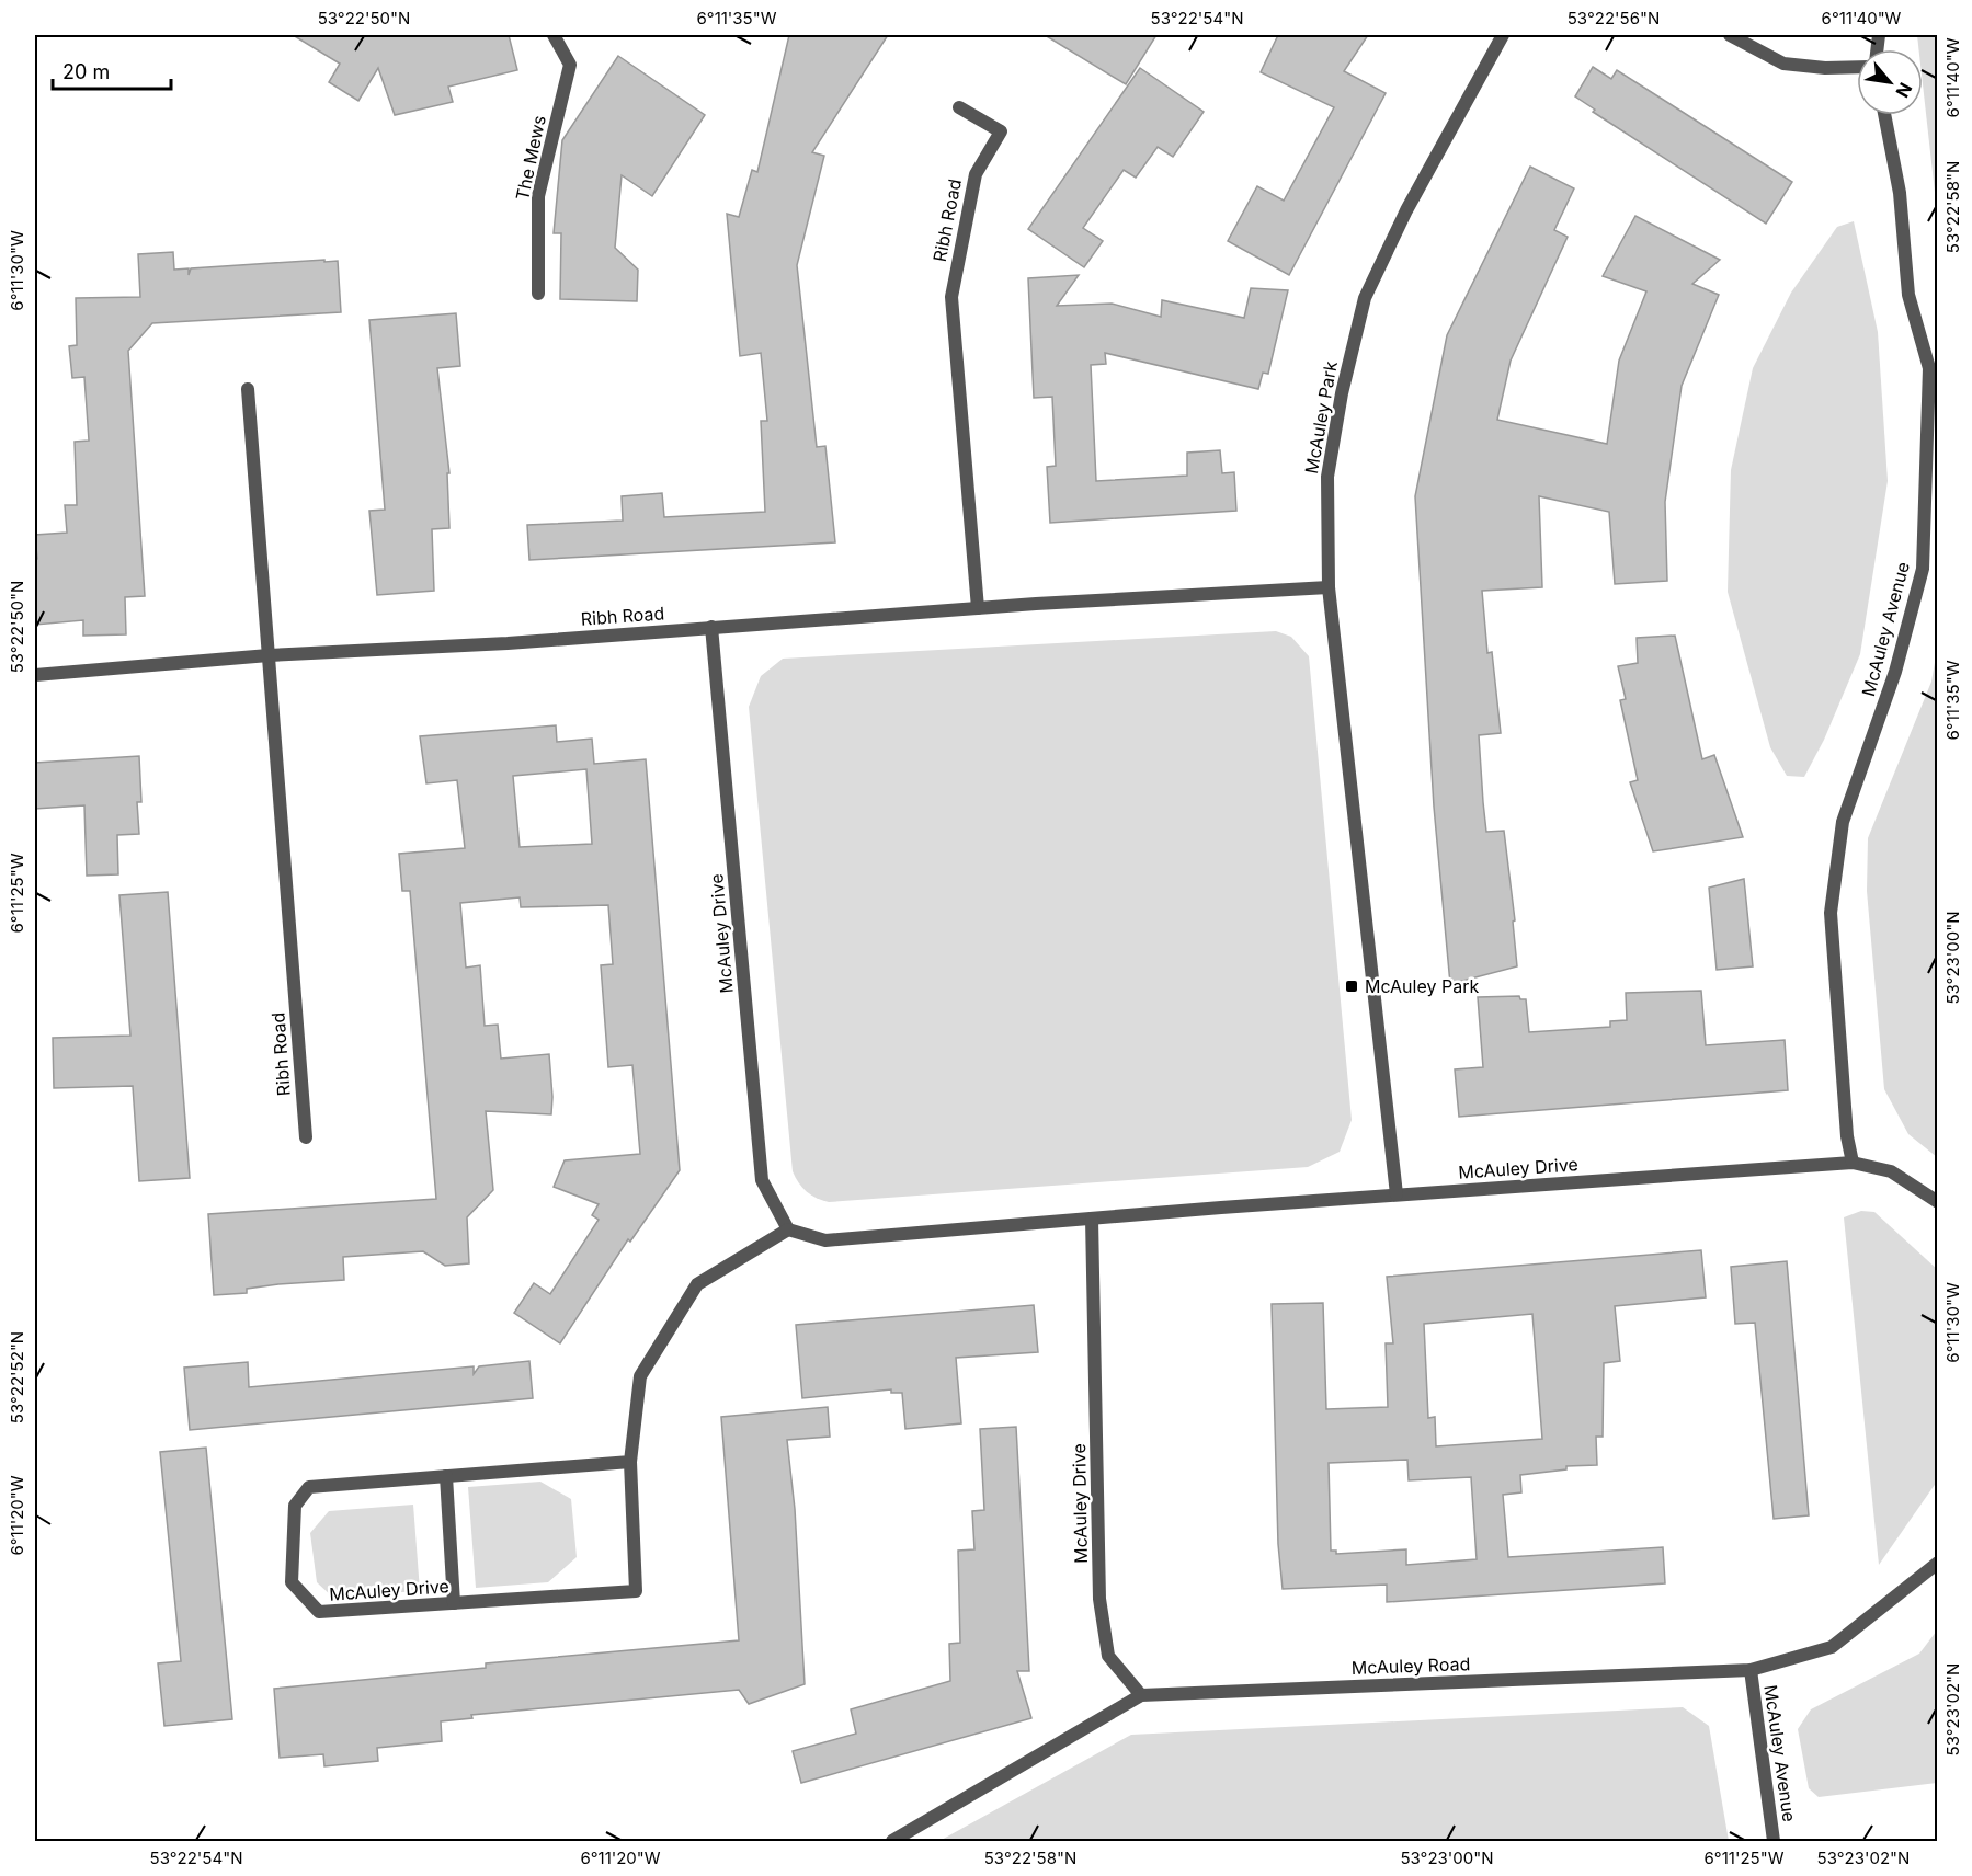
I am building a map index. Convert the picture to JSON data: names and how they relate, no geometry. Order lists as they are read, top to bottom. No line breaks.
{"streets":{"street":["The Mews","Ribh Road","McAuley Park","McAuley Avenue","McAuley Drive","McAuley Road"]},"crossings":[["Ribh Road","McAuley Park"],["Ribh Road","McAuley Drive"],["McAuley Park","McAuley Drive"],["McAuley Avenue","McAuley Drive"],["McAuley Avenue","McAuley Road"],["McAuley Drive","McAuley Road"]],"places":{"transit":["McAuley Park"]},"scale_bar":"20 m","north":"bottom right","coordinates":["53°22'50\"N","6°11'35\"W","53°22'54\"N","53°22'56\"N","6°11'40\"W","53°22'58\"N","6°11'30\"W","6°11'25\"W","53°23'00\"N","53°22'52\"N","6°11'20\"W","53°23'02\"N"]}
